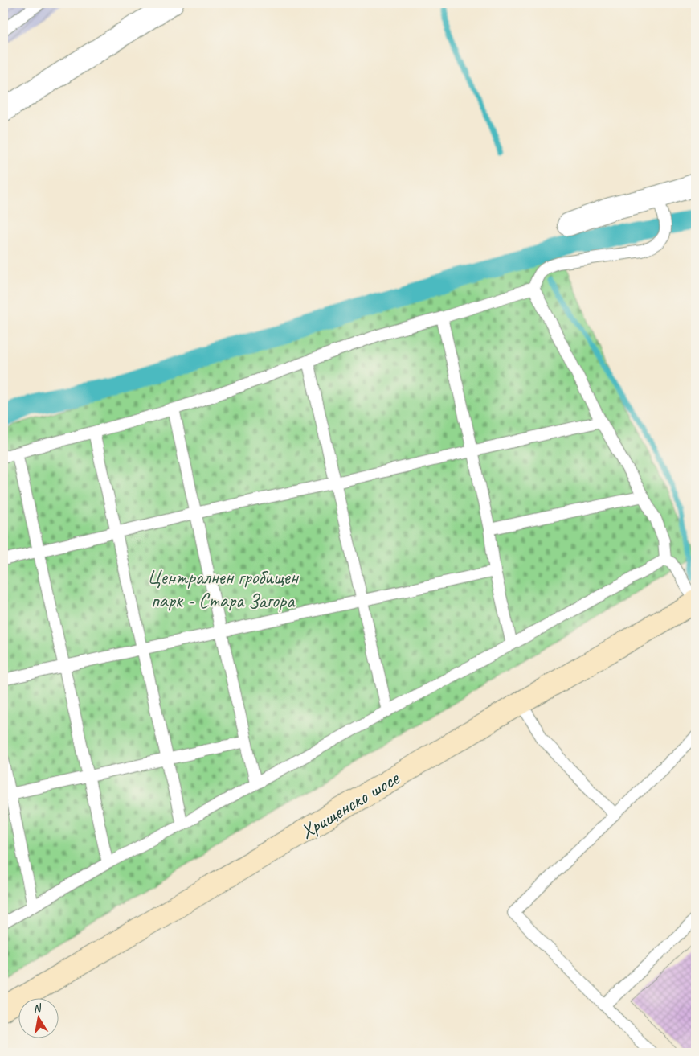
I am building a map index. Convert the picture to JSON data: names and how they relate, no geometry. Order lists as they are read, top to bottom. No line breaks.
{"streets":{"street":["Хрищенско шосе"]},"parks":["Централнен гробищен парк - Стара Загора"],"north":"top"}
